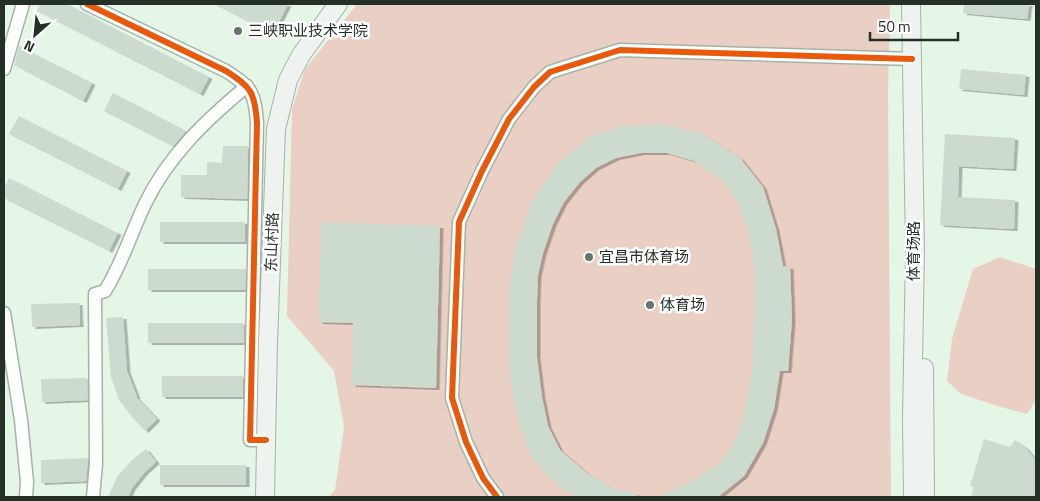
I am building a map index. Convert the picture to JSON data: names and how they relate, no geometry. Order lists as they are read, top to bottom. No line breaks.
{"streets":{"main road":["东山村路","体育场路"]},"places":["三峡职业技术学院","宜昌市体育场","体育场"],"scale_bar":"50 m","north":"bottom left"}
